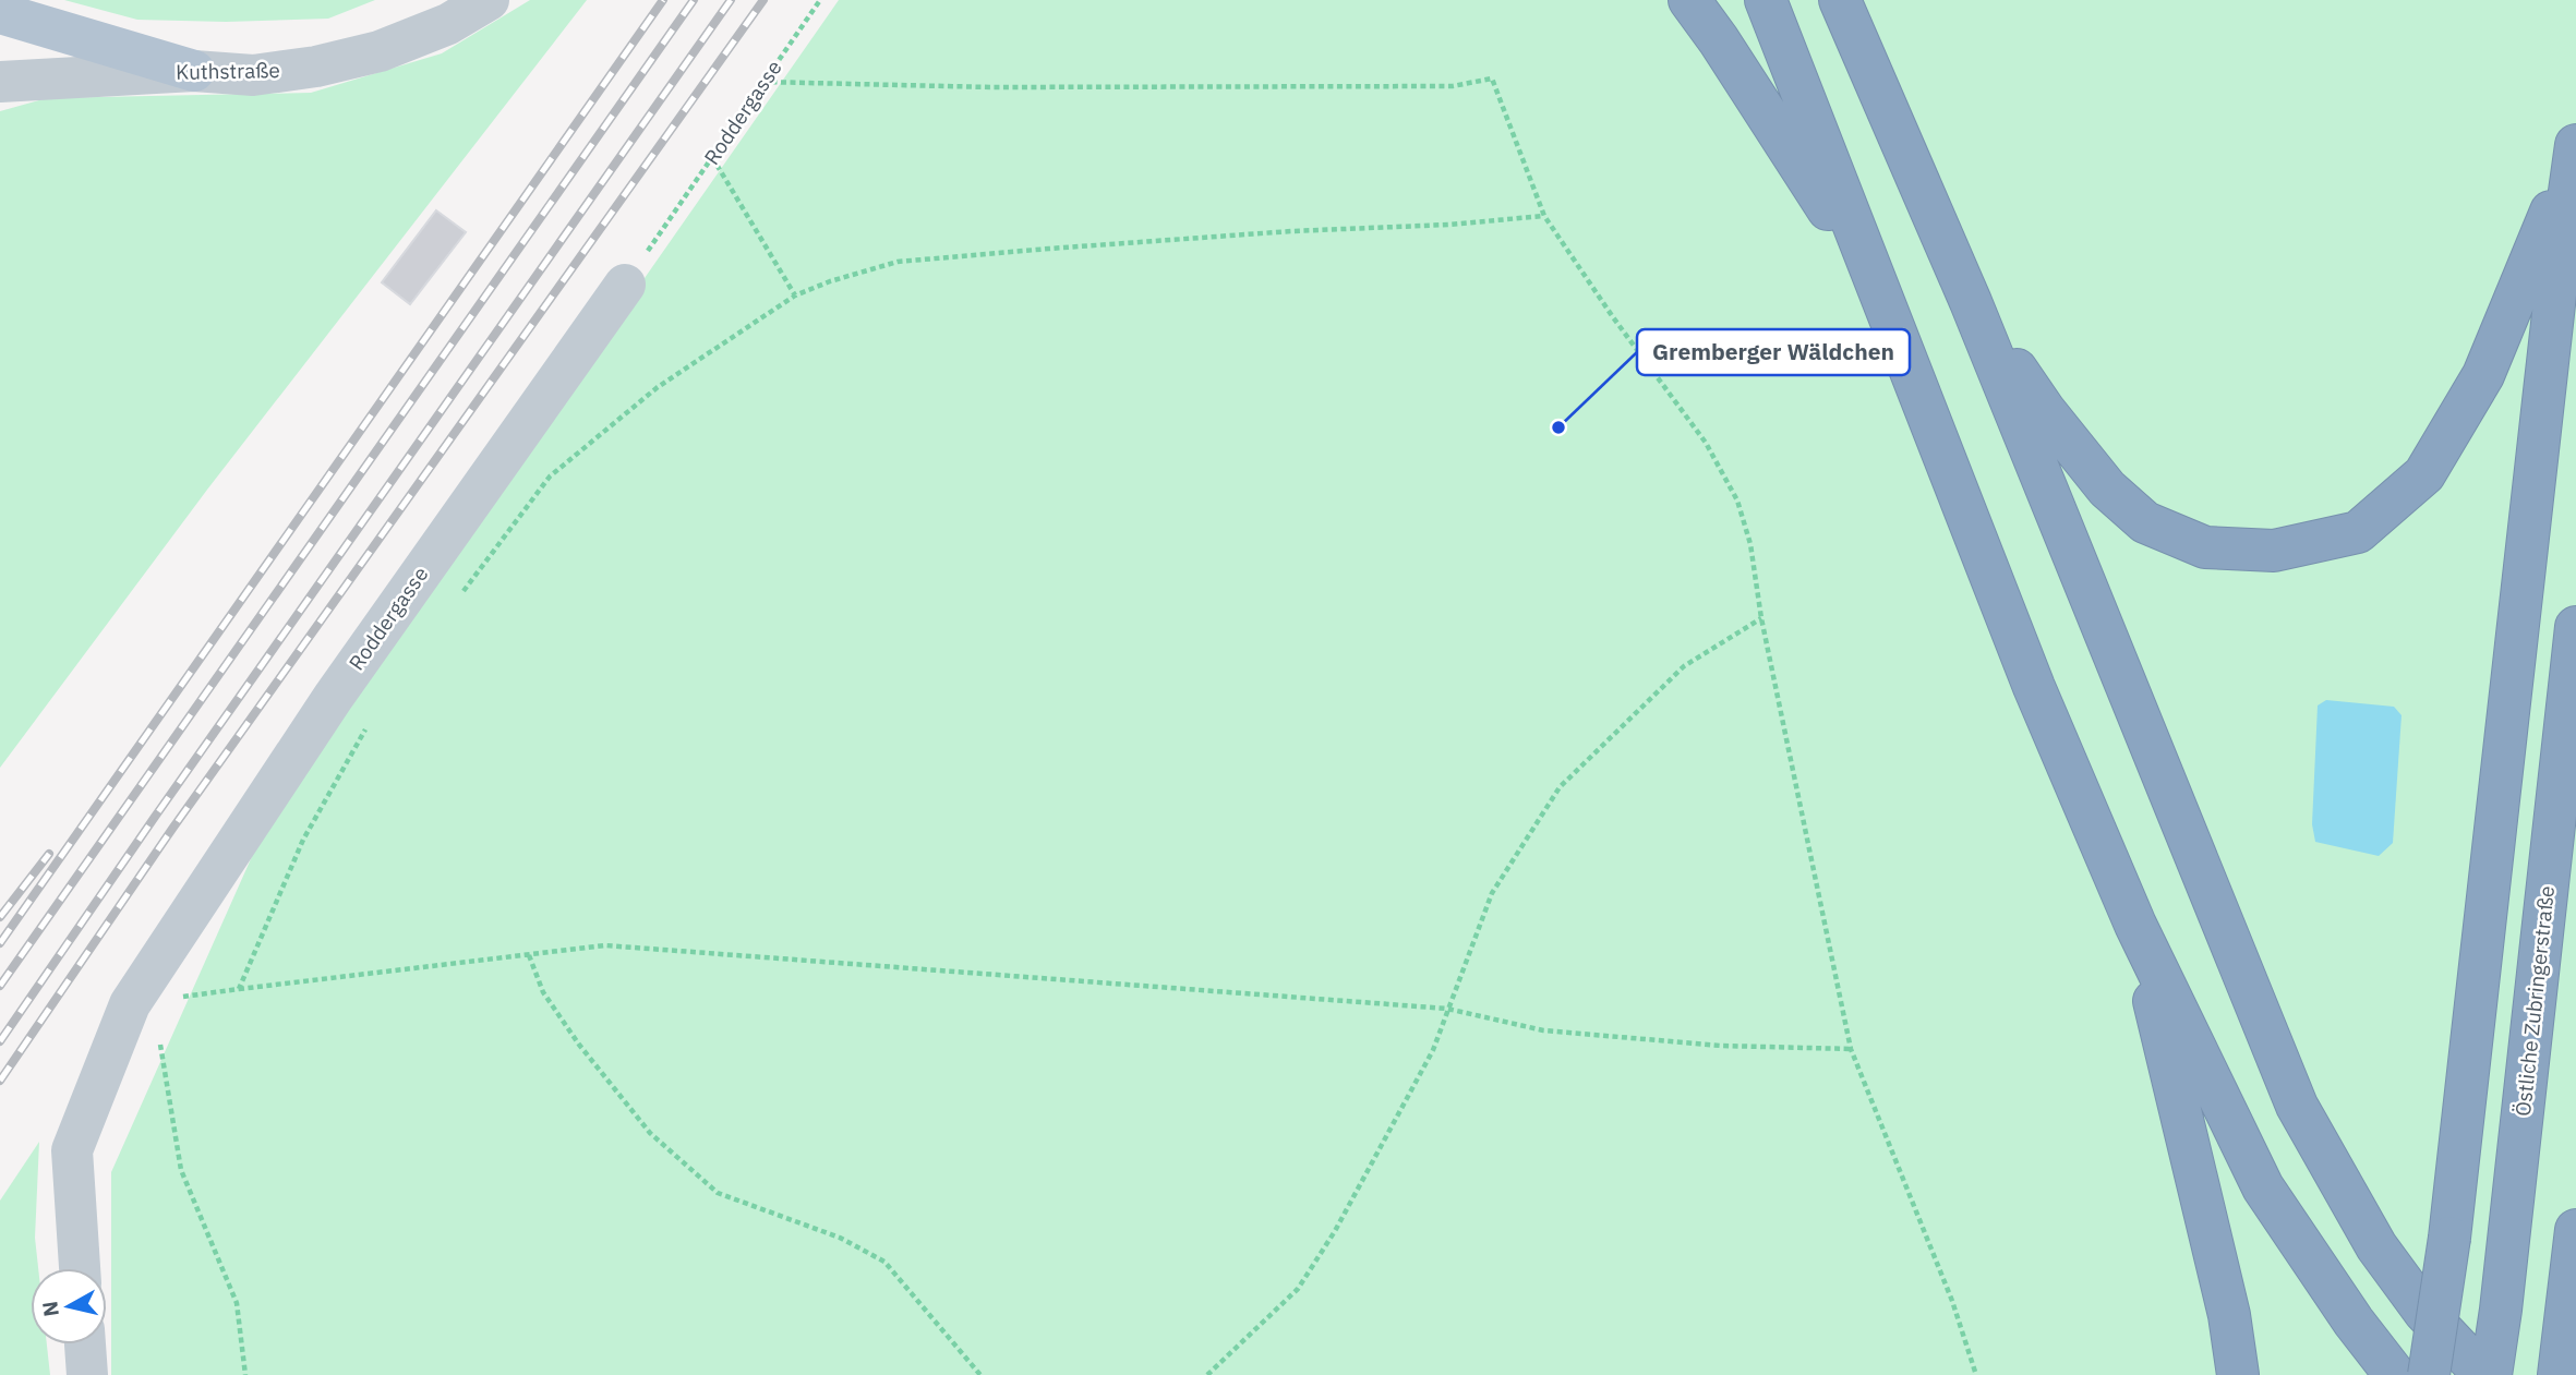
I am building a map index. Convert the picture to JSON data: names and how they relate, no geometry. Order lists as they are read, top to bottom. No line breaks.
{"streets":{"highway":["Östliche Zubringerstraße"],"street":["Kuthstraße","Roddergasse"]},"places":["Gremberger Wäldchen"],"north":"left"}
